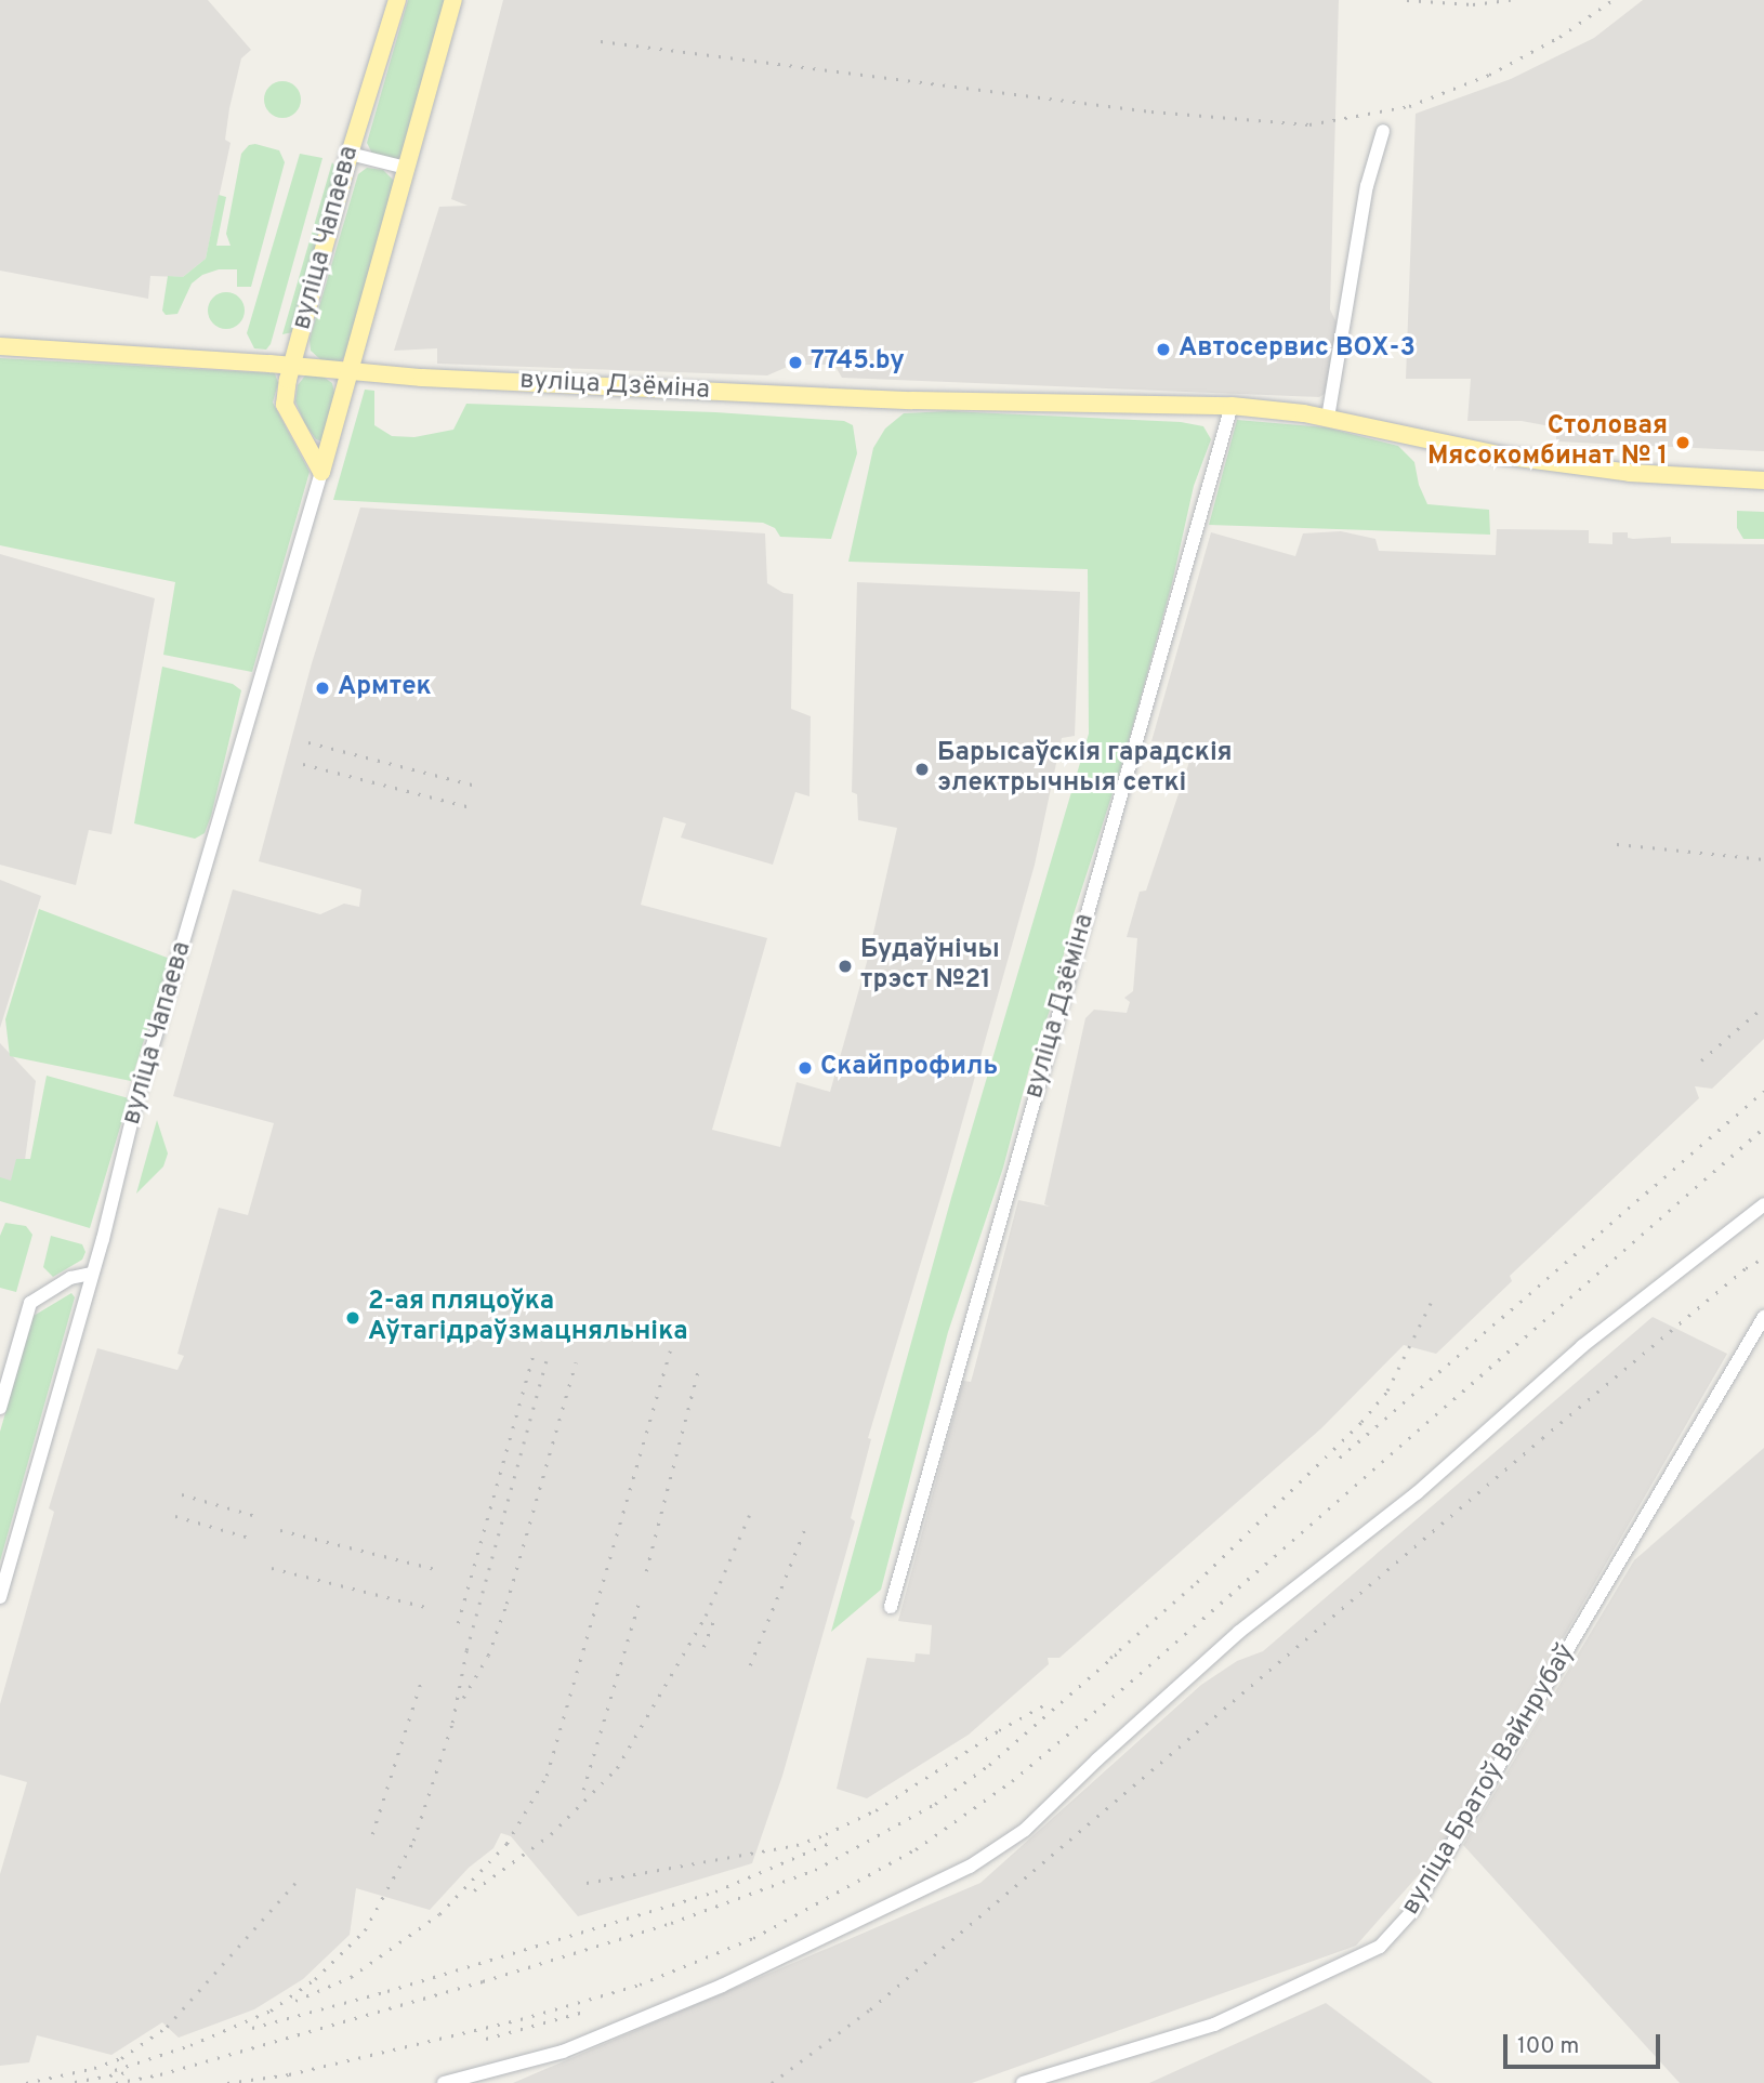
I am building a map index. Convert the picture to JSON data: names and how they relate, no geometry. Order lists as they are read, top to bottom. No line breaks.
{"streets":{"main road":["вуліца Чапаева","вуліца Дзёміна"],"street":["вуліца Братоў Вайнрубаў"]},"crossings":[["вуліца Чапаева","вуліца Дзёміна"]],"places":["Автосервис BOX-3","7745.by","Столовая Мясокомбинат № 1","Армтек","Барысаўскія гарадскія электрычныя сеткі","Будаўнічы трэст №21","Скайпрофиль","2-ая пляцоўка Аўтагідраўзмацняльніка"],"scale_bar":"100 m"}
